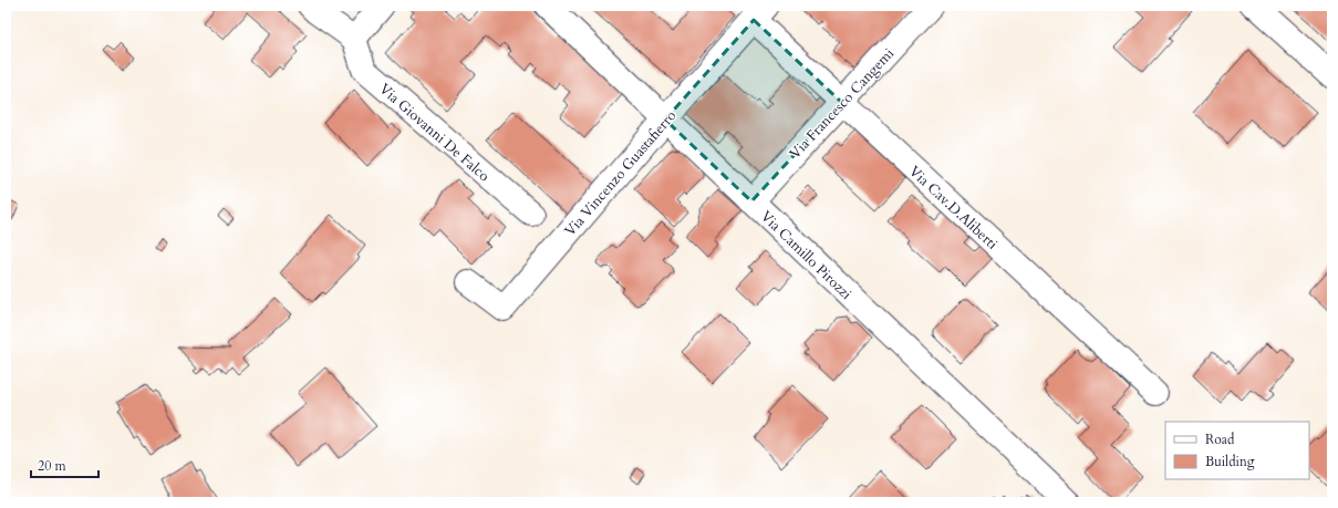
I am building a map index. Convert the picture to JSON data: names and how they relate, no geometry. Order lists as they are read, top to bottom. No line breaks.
{"streets":{"street":["Via Francesco Cangemi","Via Giovanni De Falco","Via Vincenzo Guastafierro","Via Cav.D.Aliberti","Via Camillo Pirozzi"]},"crossings":[["Via Francesco Cangemi","Via Cav.D.Aliberti"],["Via Francesco Cangemi","Via Camillo Pirozzi"],["Via Vincenzo Guastafierro","Via Cav.D.Aliberti"],["Via Vincenzo Guastafierro","Via Camillo Pirozzi"]],"legend":["Road","Building"],"scale_bar":"20 m"}
